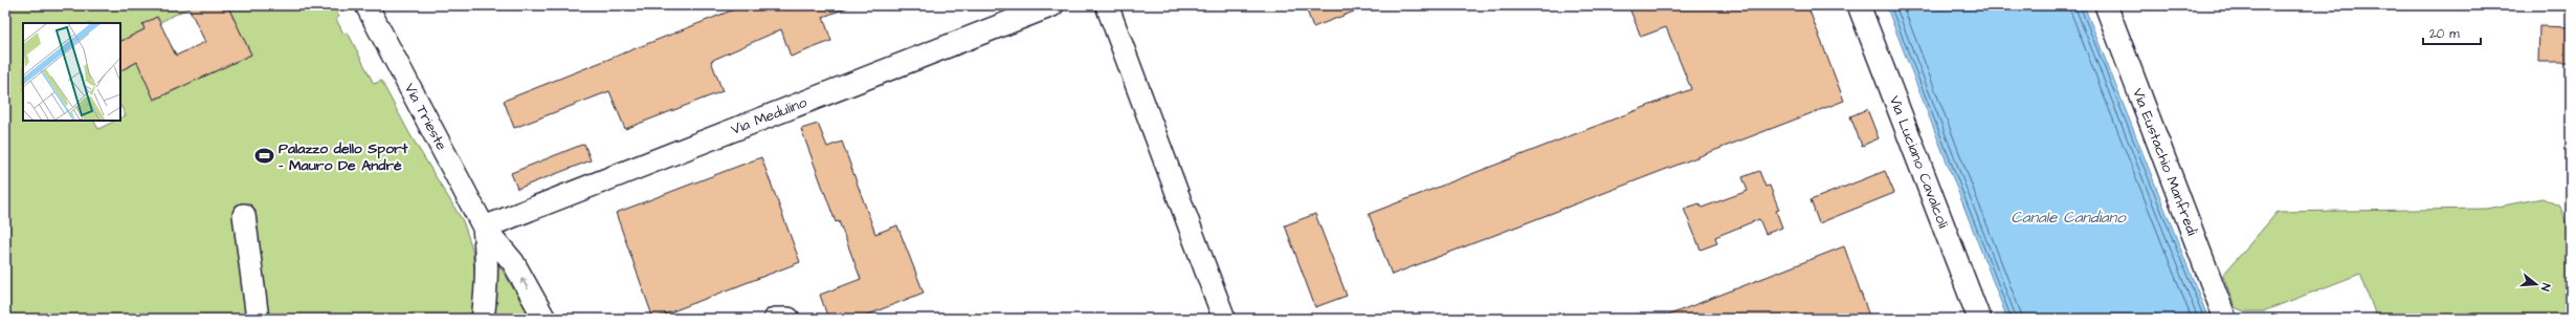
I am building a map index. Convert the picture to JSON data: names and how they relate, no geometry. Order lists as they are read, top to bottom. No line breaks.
{"streets":{"street":["Via Medulino","Via Trieste","Via Luciano Cavalcoli","Via Eustachio Manfredi"]},"crossings":[["Via Medulino","Via Trieste"]],"water":["Canale Candiano"],"places":{"sports":["Palazzo dello Sport - Mauro De Andrè"]},"scale_bar":"20 m","north":"right"}
